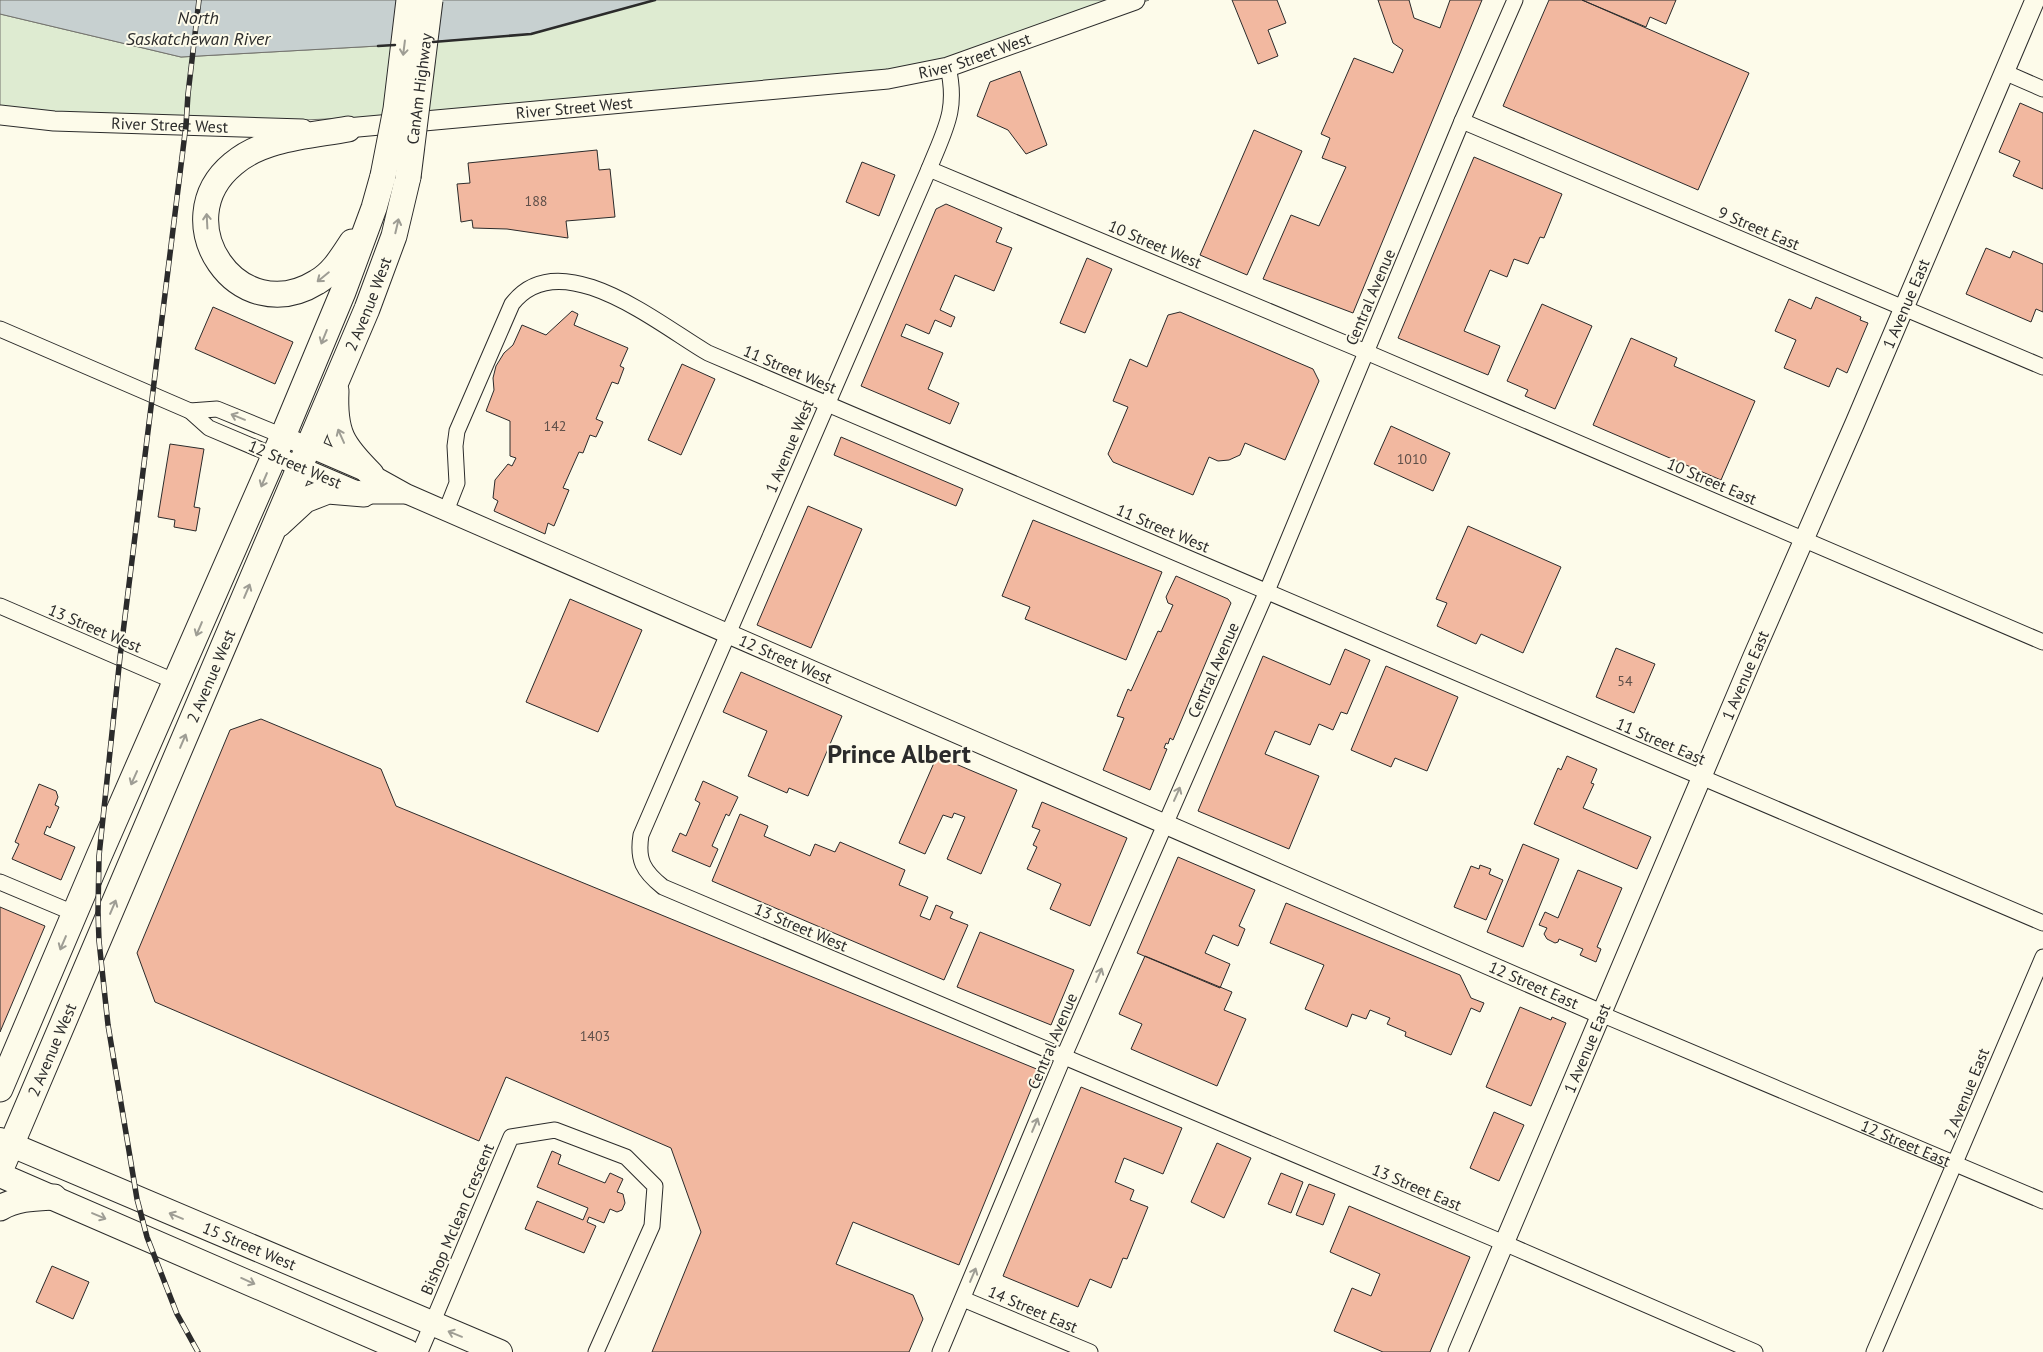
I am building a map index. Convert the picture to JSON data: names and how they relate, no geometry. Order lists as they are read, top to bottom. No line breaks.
{"streets":{"highway":["CanAm Highway","2 Avenue West"],"main road":["15 Street West"],"street":["River Street West","9 Street East","10 Street West","Central Avenue","1 Avenue East","11 Street West","1 Avenue West","12 Street West","10 Street East","13 Street West","11 Street East","12 Street East","2 Avenue East","13 Street East","Bishop Mclean Crescent","14 Street East"]},"crossings":[["River Street West","1 Avenue West"],["CanAm Highway","2 Avenue West"],["9 Street East","Central Avenue"],["9 Street East","1 Avenue East"],["10 Street West","Central Avenue"],["10 Street West","1 Avenue West"],["10 Street West","10 Street East"],["Central Avenue","11 Street West"],["Central Avenue","12 Street West"],["Central Avenue","10 Street East"],["Central Avenue","13 Street West"],["Central Avenue","11 Street East"],["Central Avenue","12 Street East"],["Central Avenue","13 Street East"],["Central Avenue","14 Street East"],["2 Avenue West","12 Street West"],["2 Avenue West","13 Street West"],["2 Avenue West","15 Street West"],["1 Avenue East","10 Street East"],["1 Avenue East","11 Street East"],["1 Avenue East","12 Street East"],["1 Avenue East","13 Street East"],["11 Street West","1 Avenue West"],["11 Street West","12 Street West"],["11 Street West","11 Street East"],["1 Avenue West","12 Street West"],["1 Avenue West","13 Street West"],["12 Street West","12 Street East"],["13 Street West","13 Street East"],["12 Street East","2 Avenue East"],["Bishop Mclean Crescent","15 Street West"]],"one_way":["Central Avenue"],"districts":["Prince Albert"],"water":["North Saskatchewan River"],"house_numbers":["188","142","1010","54","1403"]}
